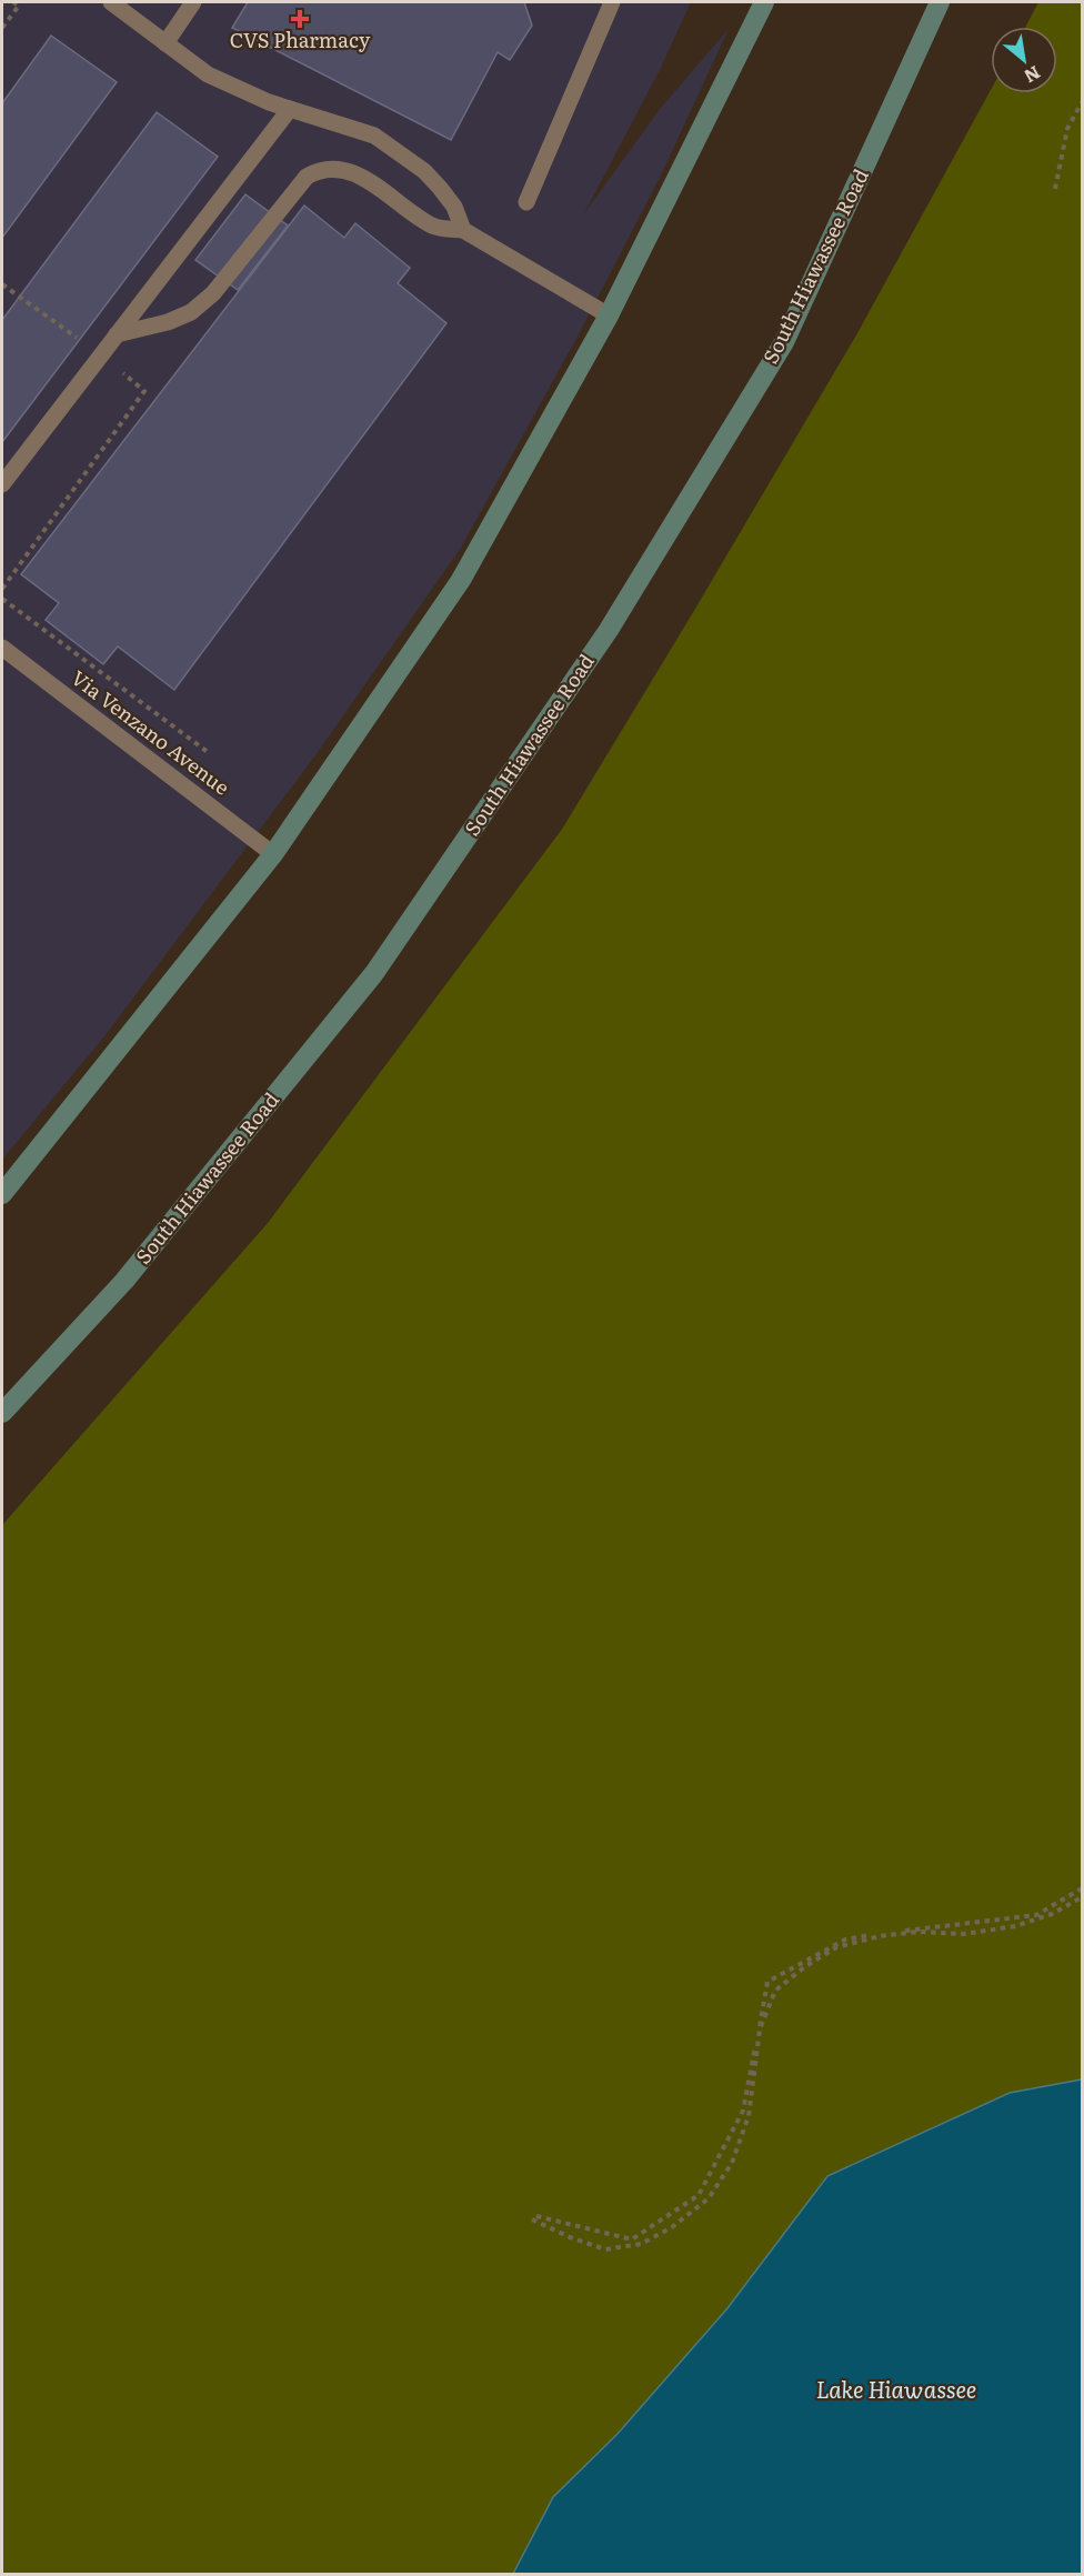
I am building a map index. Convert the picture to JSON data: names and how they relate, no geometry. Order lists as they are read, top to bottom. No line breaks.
{"streets":{"street":["South Hiawassee Road"],"lane":["Via Venzano Avenue"]},"water":["Lake Hiawassee"],"places":{"health":["CVS Pharmacy"]},"north":"bottom right"}
